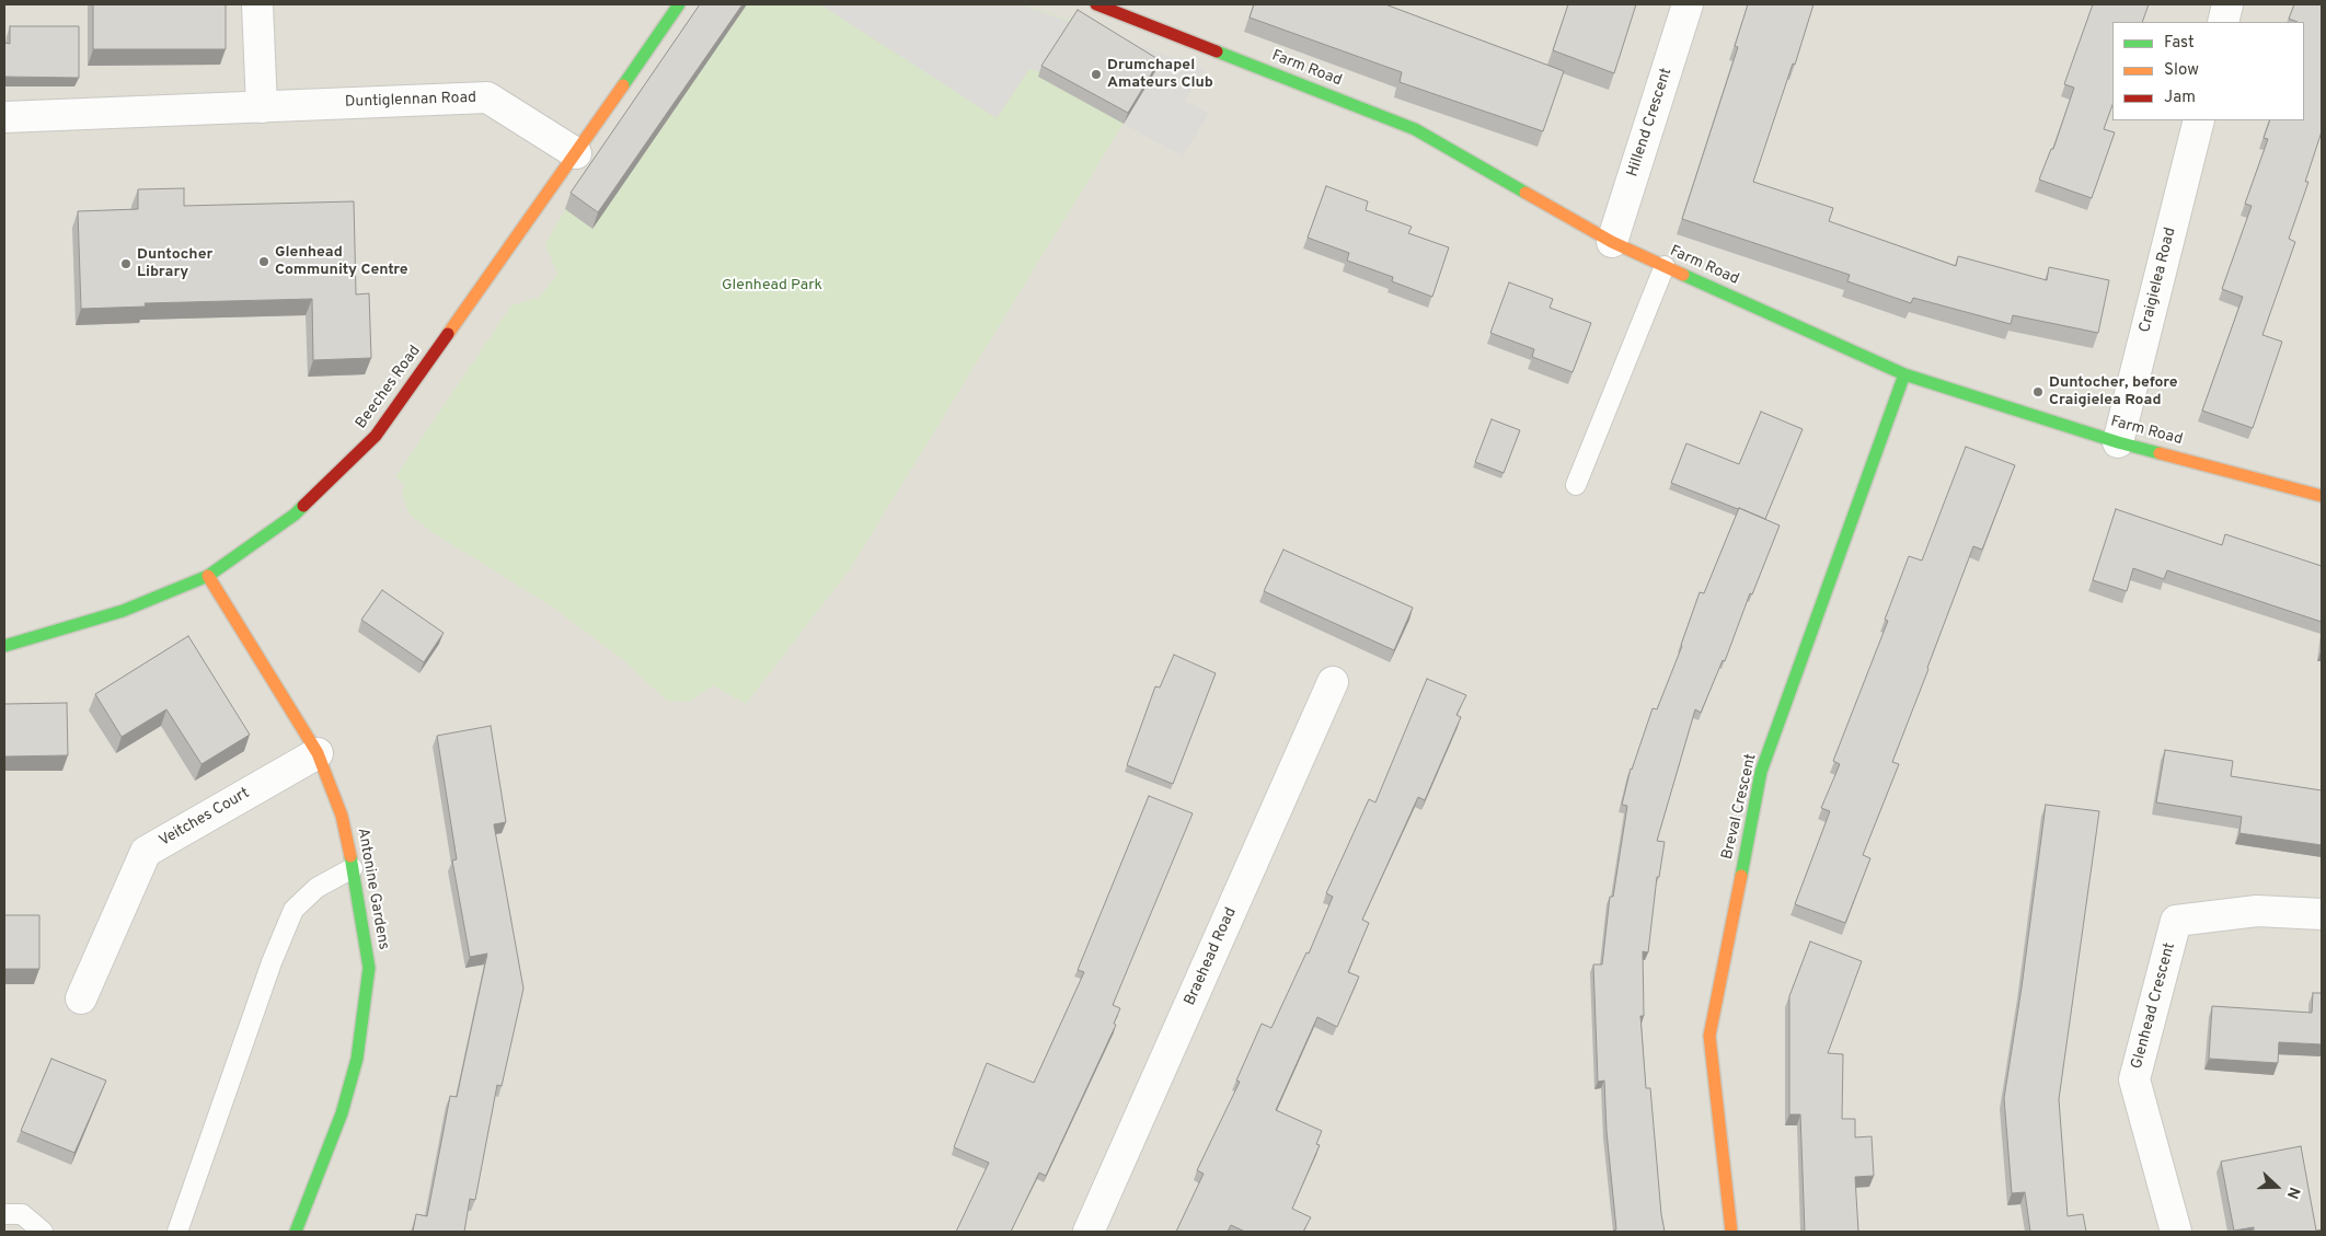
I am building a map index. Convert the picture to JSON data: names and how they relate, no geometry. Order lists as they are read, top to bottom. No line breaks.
{"streets":{"street":["Farm Road","Duntiglennan Road","Hillend Crescent","Craigielea Road","Beeches Road","Breval Crescent","Veitches Court","Antonine Gardens","Braehead Road","Glenhead Crescent"]},"crossings":[["Farm Road","Hillend Crescent"],["Farm Road","Craigielea Road"],["Farm Road","Breval Crescent"],["Duntiglennan Road","Beeches Road"],["Beeches Road","Antonine Gardens"],["Veitches Court","Antonine Gardens"]],"parks":["Glenhead Park"],"places":["Drumchapel Amateurs Club","Glenhead Community Centre","Duntocher Library","Duntocher, before Craigielea Road"],"legend":["Fast","Slow","Jam"],"north":"right"}
